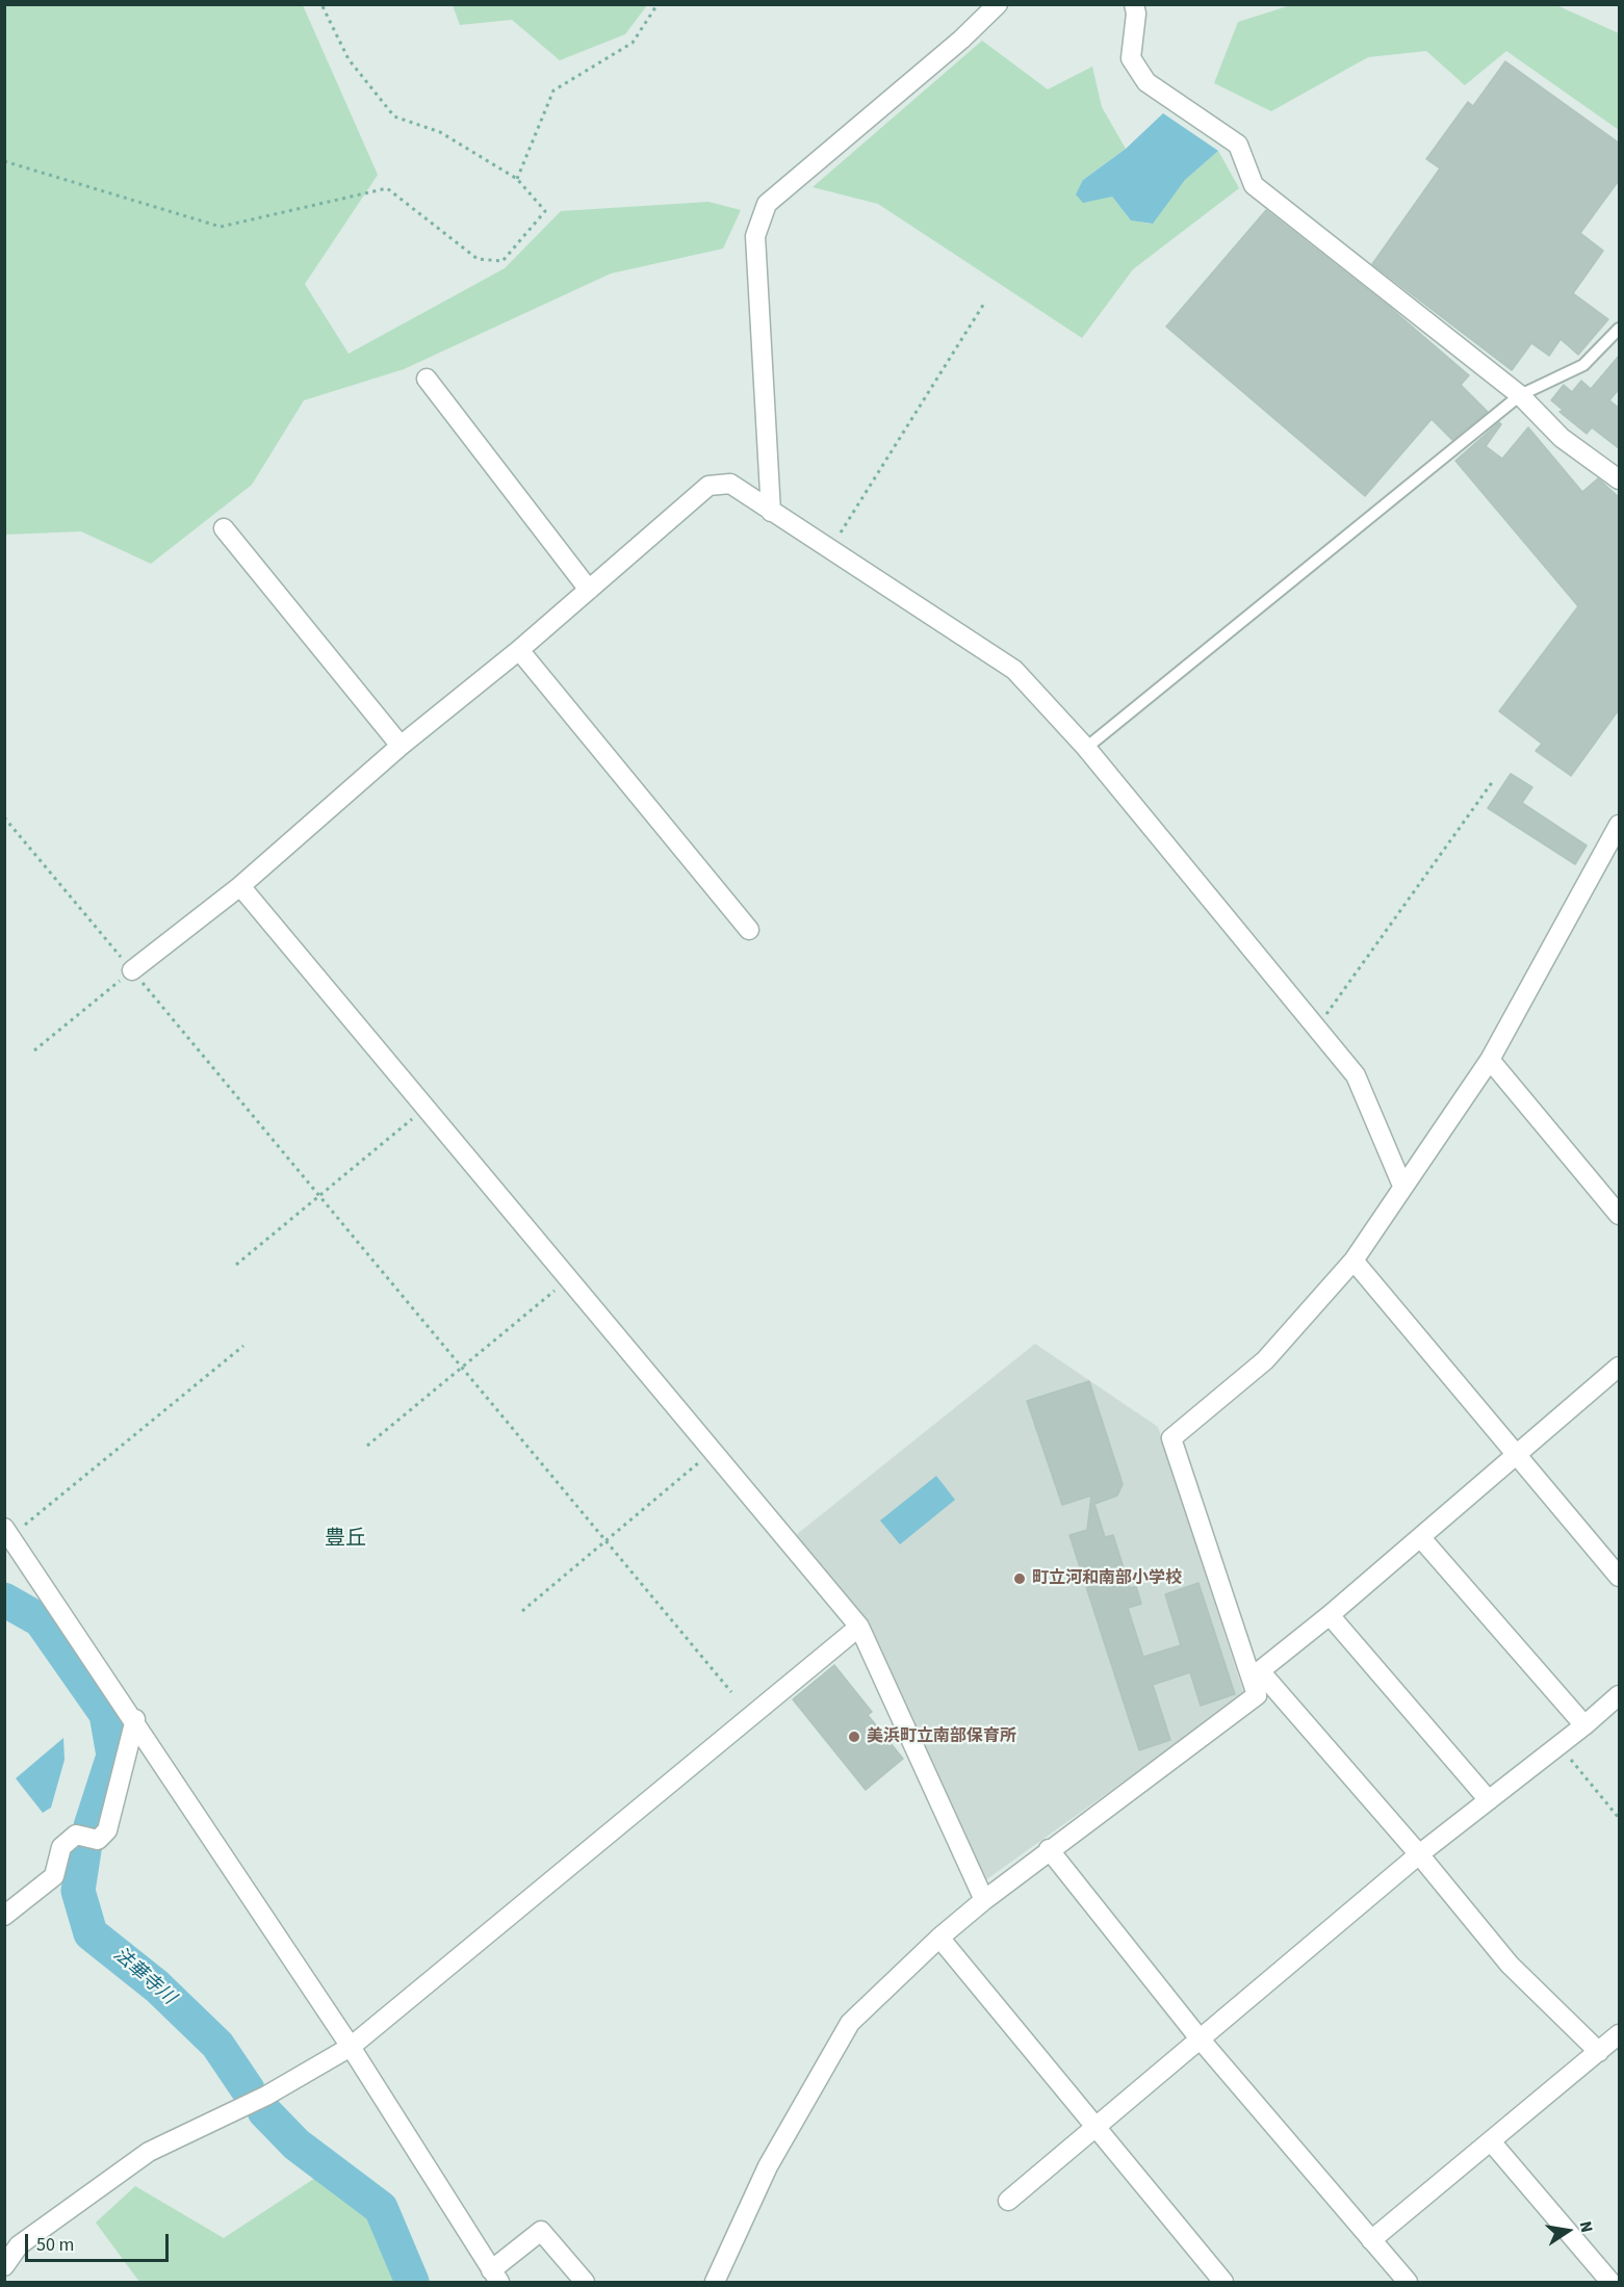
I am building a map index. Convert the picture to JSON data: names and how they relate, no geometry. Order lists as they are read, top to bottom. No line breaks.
{"districts":["豊丘"],"water":["法華寺川"],"places":["町立河和南部小学校","美浜町立南部保育所"],"scale_bar":"50 m","north":"right"}
